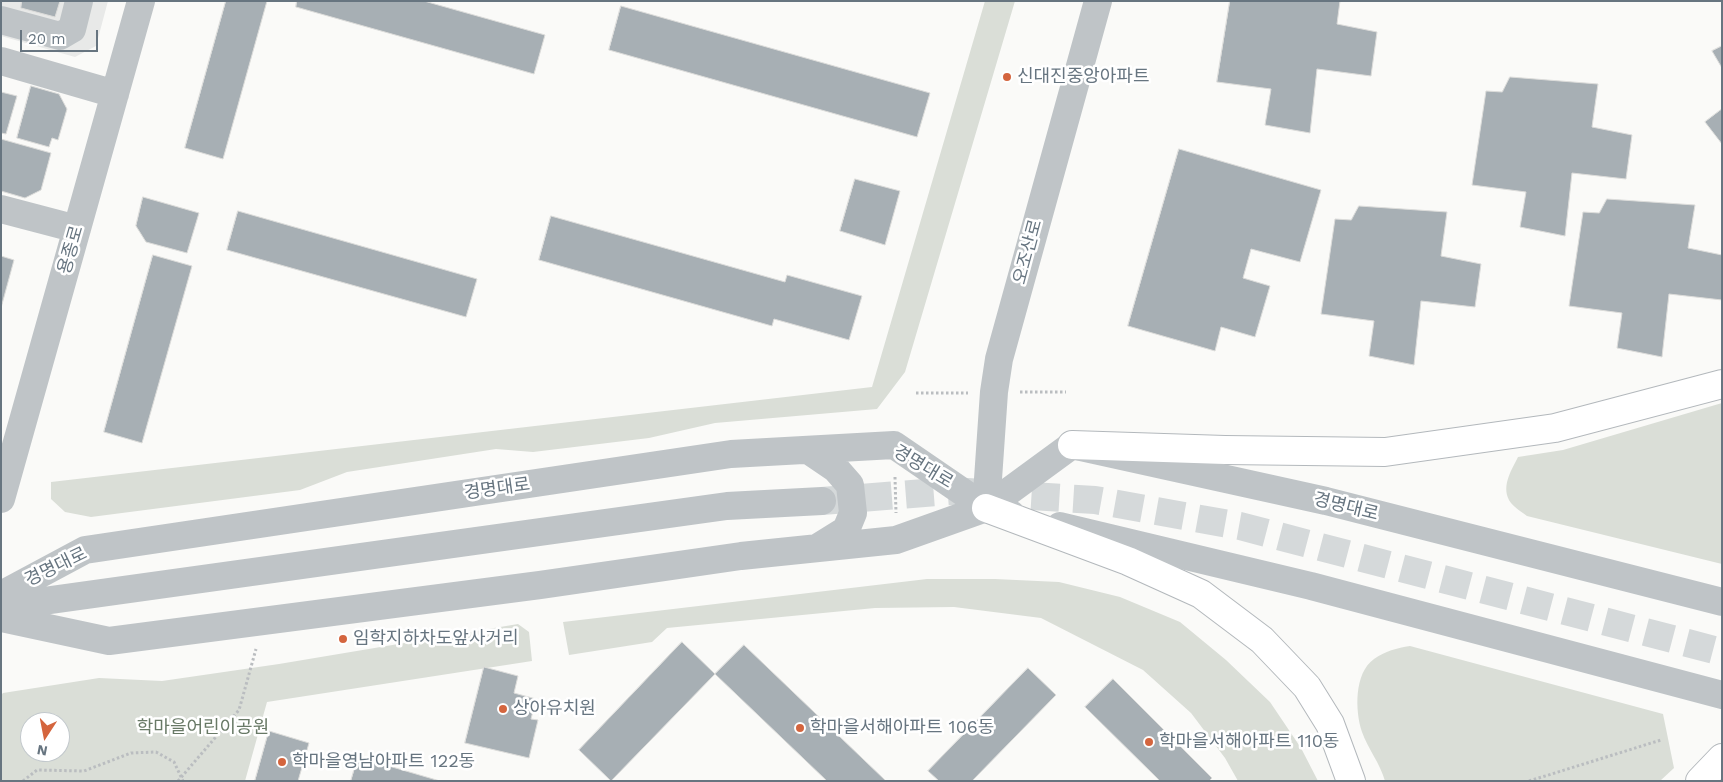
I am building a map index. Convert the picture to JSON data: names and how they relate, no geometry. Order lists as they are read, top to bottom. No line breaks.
{"streets":{"street":["용종로","오조산로","경명대로"]},"crossings":[["오조산로","경명대로"]],"parks":["학마을어린이공원"],"places":["신대진중앙아파트","임학지하차도앞사거리","상아유치원","학마을서해아파트 106동","학마을서해아파트 110동","학마을영남아파트 122동"],"scale_bar":"20 m","north":"bottom"}
